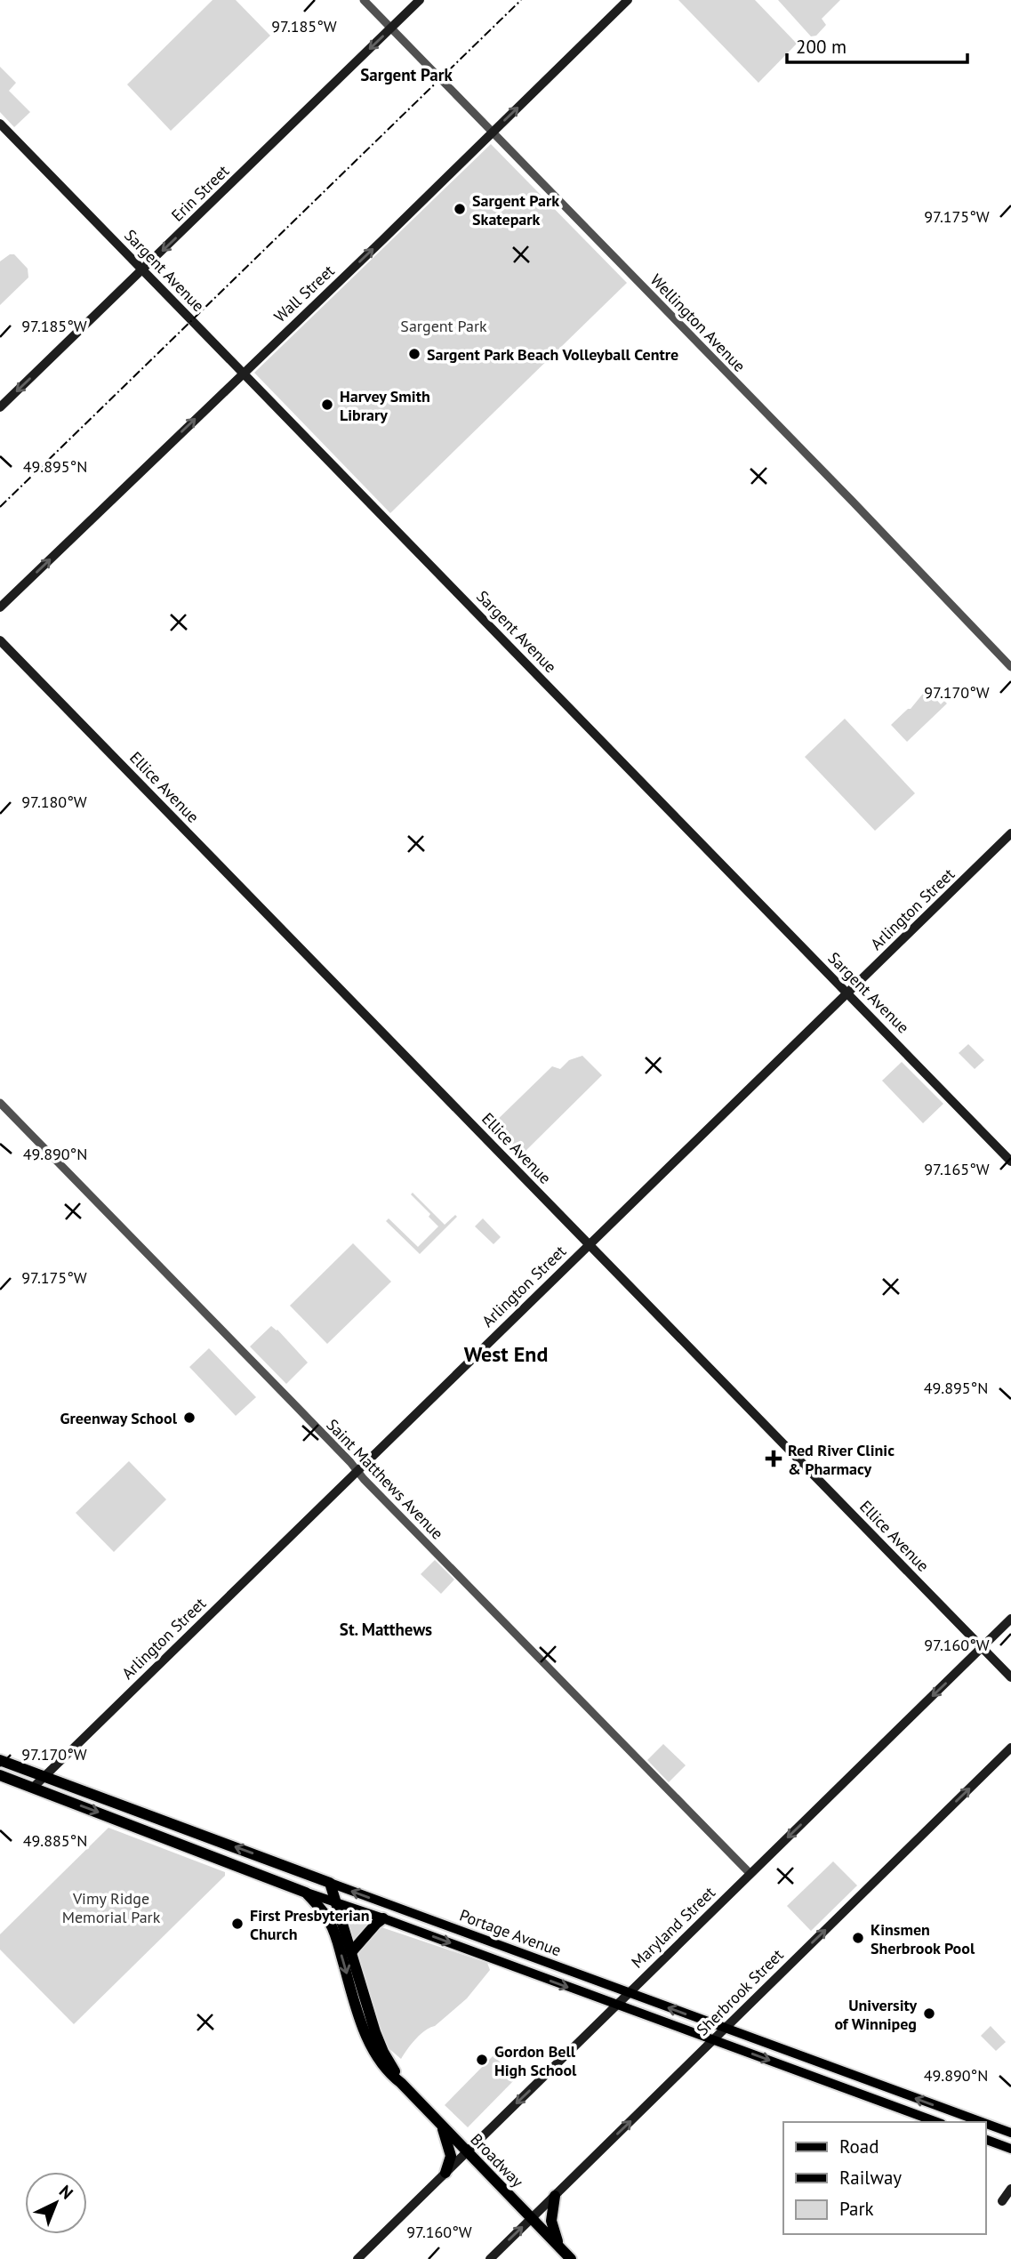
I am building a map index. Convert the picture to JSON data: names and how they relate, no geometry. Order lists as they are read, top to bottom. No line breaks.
{"streets":{"highway":["Portage Avenue","Broadway"],"main road":["Erin Street","Sargent Avenue","Wall Street","Ellice Avenue","Arlington Street","Maryland Street","Sherbrook Street"],"street":["Wellington Avenue","Saint Matthews Avenue"]},"crossings":[["Erin Street","Sargent Avenue"],["Erin Street","Wellington Avenue"],["Sargent Avenue","Wall Street"],["Sargent Avenue","Arlington Street"],["Wall Street","Wellington Avenue"],["Ellice Avenue","Arlington Street"],["Ellice Avenue","Maryland Street"],["Arlington Street","Saint Matthews Avenue"],["Arlington Street","Portage Avenue"],["Saint Matthews Avenue","Maryland Street"],["Maryland Street","Portage Avenue"],["Maryland Street","Broadway"],["Portage Avenue","Sherbrook Street"],["Portage Avenue","Broadway"],["Sherbrook Street","Broadway"]],"one_way":["Erin Street","Wall Street","Maryland Street","Sherbrook Street"],"districts":["Sargent Park","West End","St. Matthews"],"parks":["Sargent Park","Vimy Ridge Memorial Park"],"places":{"other":["Sargent Park Skatepark","Sargent Park Beach Volleyball Centre","Harvey Smith Library","Greenway School","First Presbyterian Church","Kinsmen Sherbrook Pool","University of Winnipeg","Gordon Bell High School"],"health":["Red River Clinic & Pharmacy"]},"legend":["Road","Railway","Park"],"scale_bar":"200 m","north":"top right","coordinates":["97.185°W","97.175°W","49.895°N","97.170°W","97.180°W","49.890°N","97.165°W","97.160°W","49.885°N"]}
